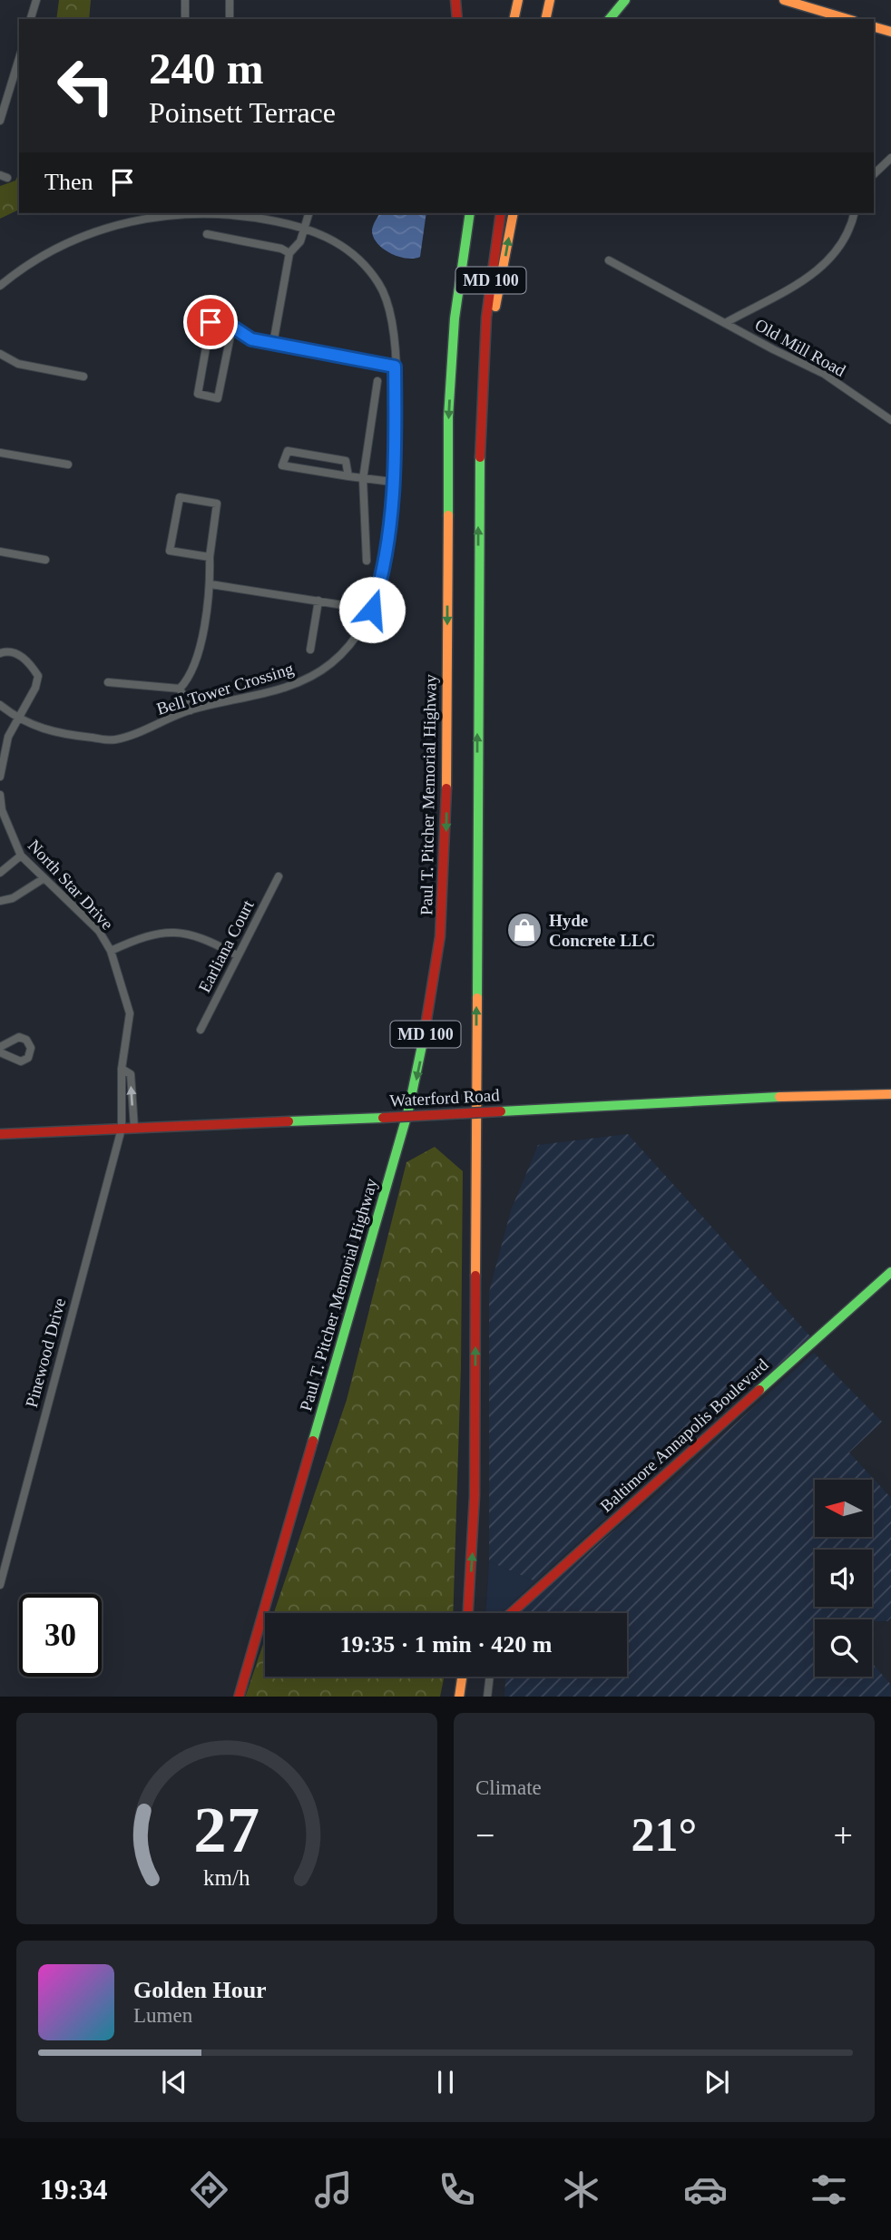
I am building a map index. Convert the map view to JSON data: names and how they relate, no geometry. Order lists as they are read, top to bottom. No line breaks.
{"streets":{"main road":["MD 100","Paul T. Pitcher Memorial Highway","Waterford Road","Baltimore Annapolis Boulevard"],"street":["Old Mill Road","Bell Tower Crossing","North Star Drive","Earliana Court","Pinewood Drive"]},"crossings":[["North Star Drive","Waterford Road"],["North Star Drive","Pinewood Drive"],["Waterford Road","Pinewood Drive"]],"places":{"shop":["Hyde Concrete LLC"]},"north":"left","page":{"turn":["240 m","Poinsett Terrace"],"then":"Then","limit":"30","trip":"19:35 · 1 min · 420 m","tile":"Climate","heat":["−","21°","+"],"song":["Golden Hour","Lumen"],"tabs":"19:34","gauge":["27","km/h"]}}
